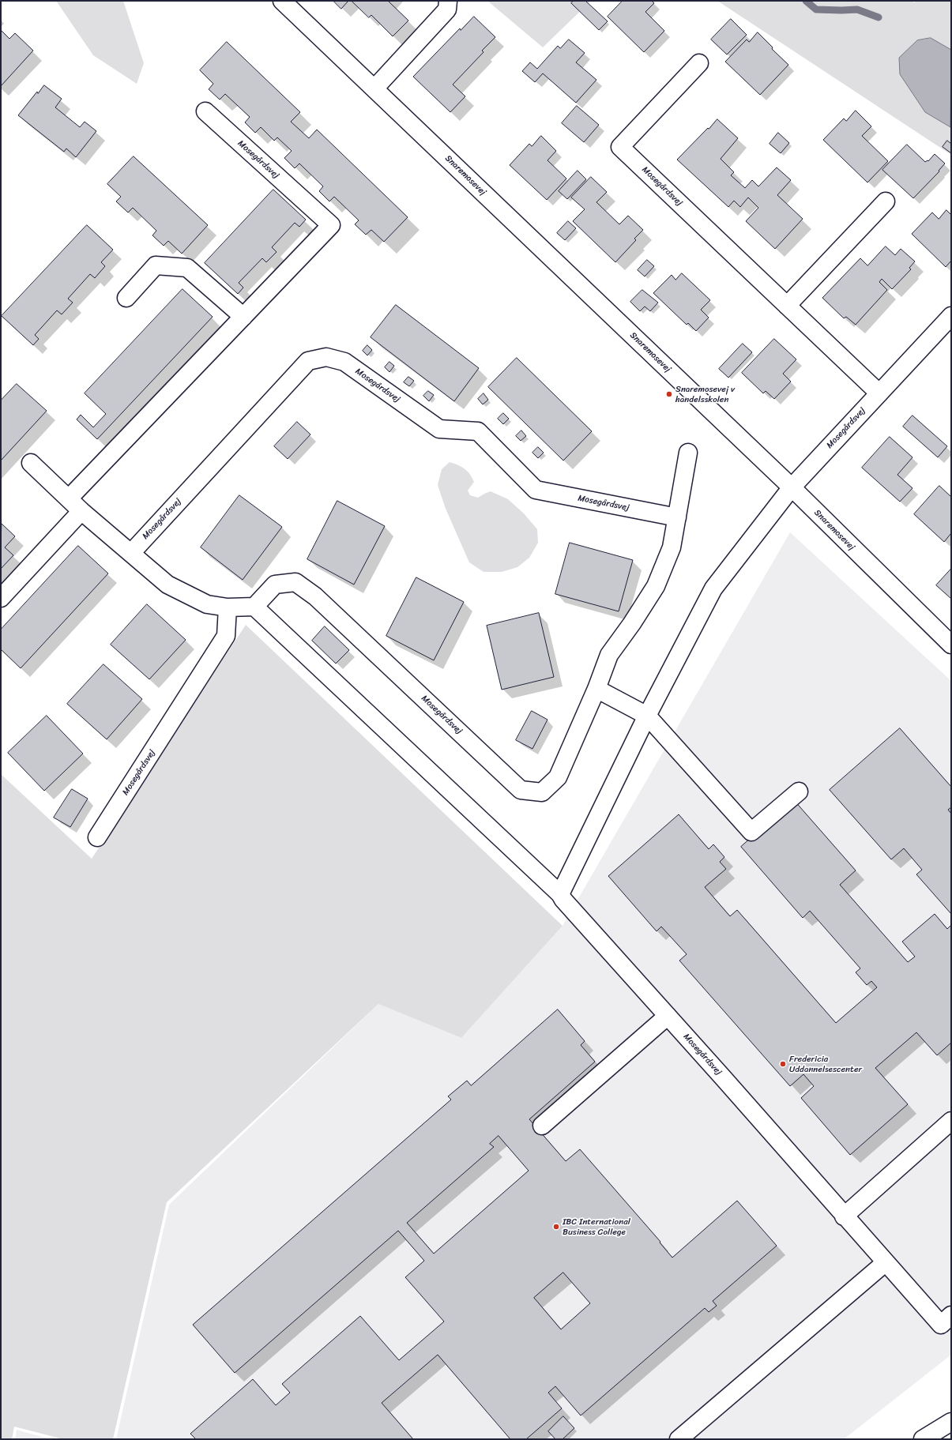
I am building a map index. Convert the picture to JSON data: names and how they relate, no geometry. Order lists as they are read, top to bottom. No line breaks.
{"streets":{"street":["Mosegårdsvej","Snaremosevej"]},"crossings":[["Mosegårdsvej","Snaremosevej"]],"places":["Snaremosevej v handelsskolen","Fredericia Uddannelsescenter","IBC International Business College"]}
